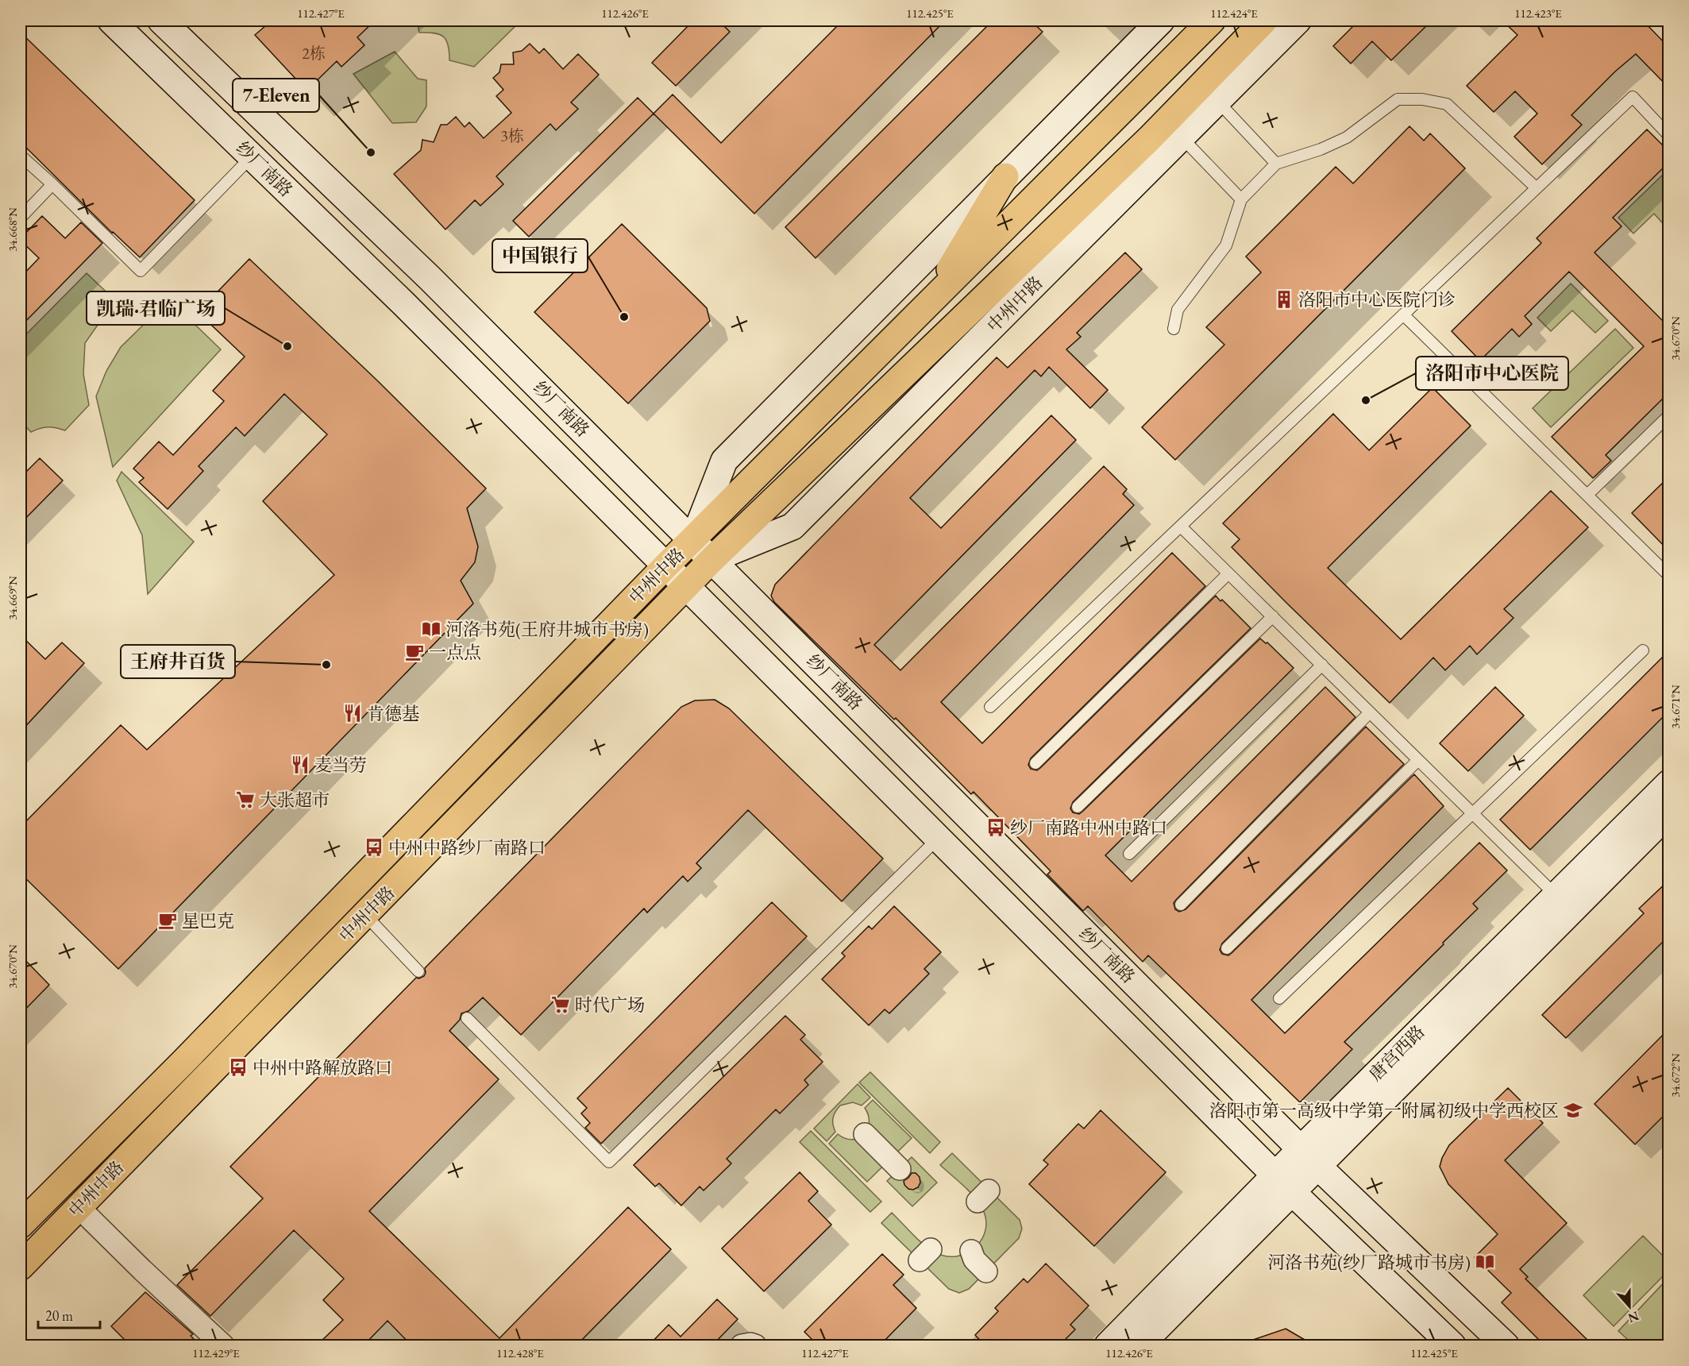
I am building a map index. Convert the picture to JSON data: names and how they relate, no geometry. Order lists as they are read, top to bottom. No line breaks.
{"streets":{"main road":["纱厂南路","中州中路","唐宫西路"]},"crossings":[["纱厂南路","中州中路"],["纱厂南路","唐宫西路"]],"places":{"other":["7-Eleven","中国银行","凯瑞·君临广场","洛阳市中心医院","王府井百货"],"building":["洛阳市中心医院门诊"],"library":["河洛书苑(王府井城市书房)","河洛书苑(纱厂路城市书房)"],"cafe":["一点点","星巴克"],"restaurant":["肯德基","麦当劳"],"supermarket":["大张超市","时代广场"],"bus stop":["纱厂南路中州中路口","中州中路纱厂南路口","中州中路解放路口"],"school or university":["洛阳市第一高级中学第一附属初级中学西校区"]},"house_numbers":["2栋","3栋"],"scale_bar":"20 m","north":"bottom","coordinates":["112.427°E","112.426°E","112.425°E","112.424°E","112.423°E","34.668°N","34.670°N","34.669°N","34.671°N","34.672°N","112.429°E","112.428°E"]}
